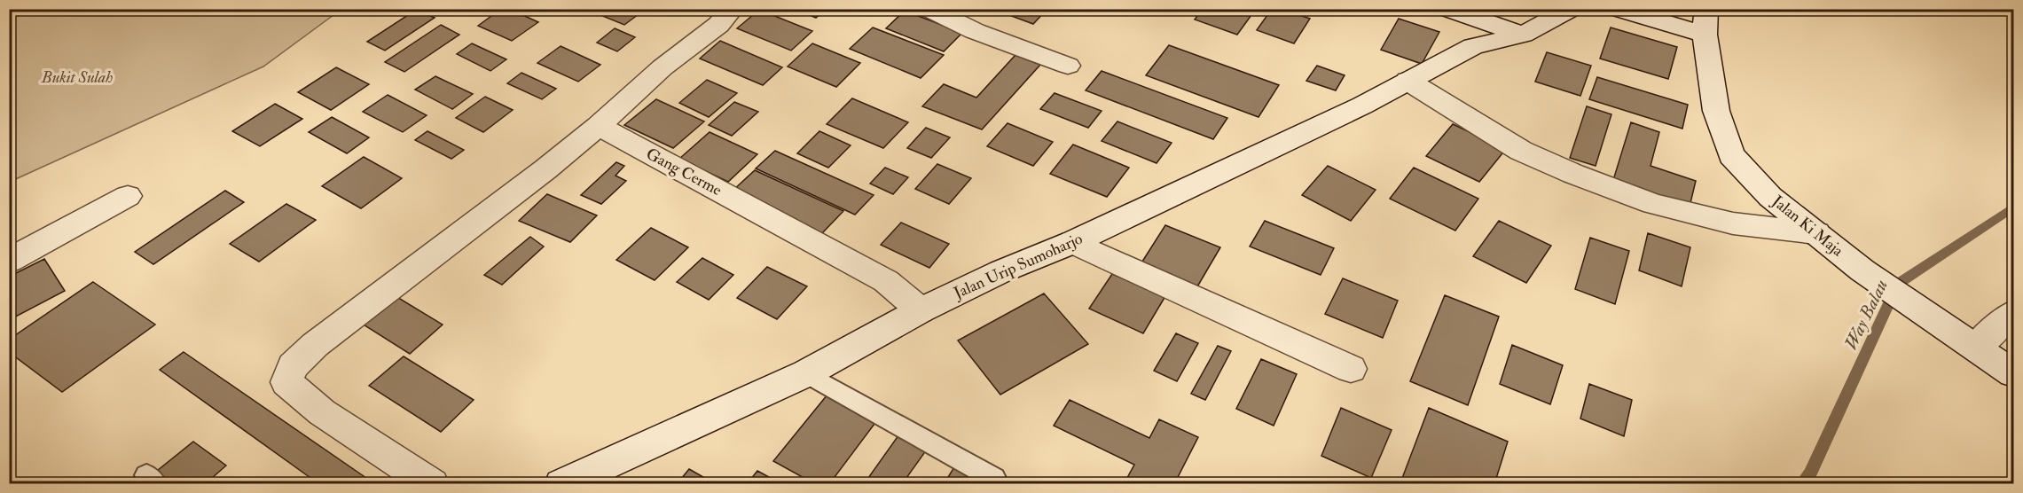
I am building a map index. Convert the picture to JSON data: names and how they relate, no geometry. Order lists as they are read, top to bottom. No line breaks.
{"streets":{"street":["Gang Cerme","Jalan Ki Maja","Jalan Urip Sumoharjo"]},"crossings":[["Gang Cerme","Jalan Urip Sumoharjo"]],"water":["Way Balau"],"parks":["Bukit Sulah"]}
